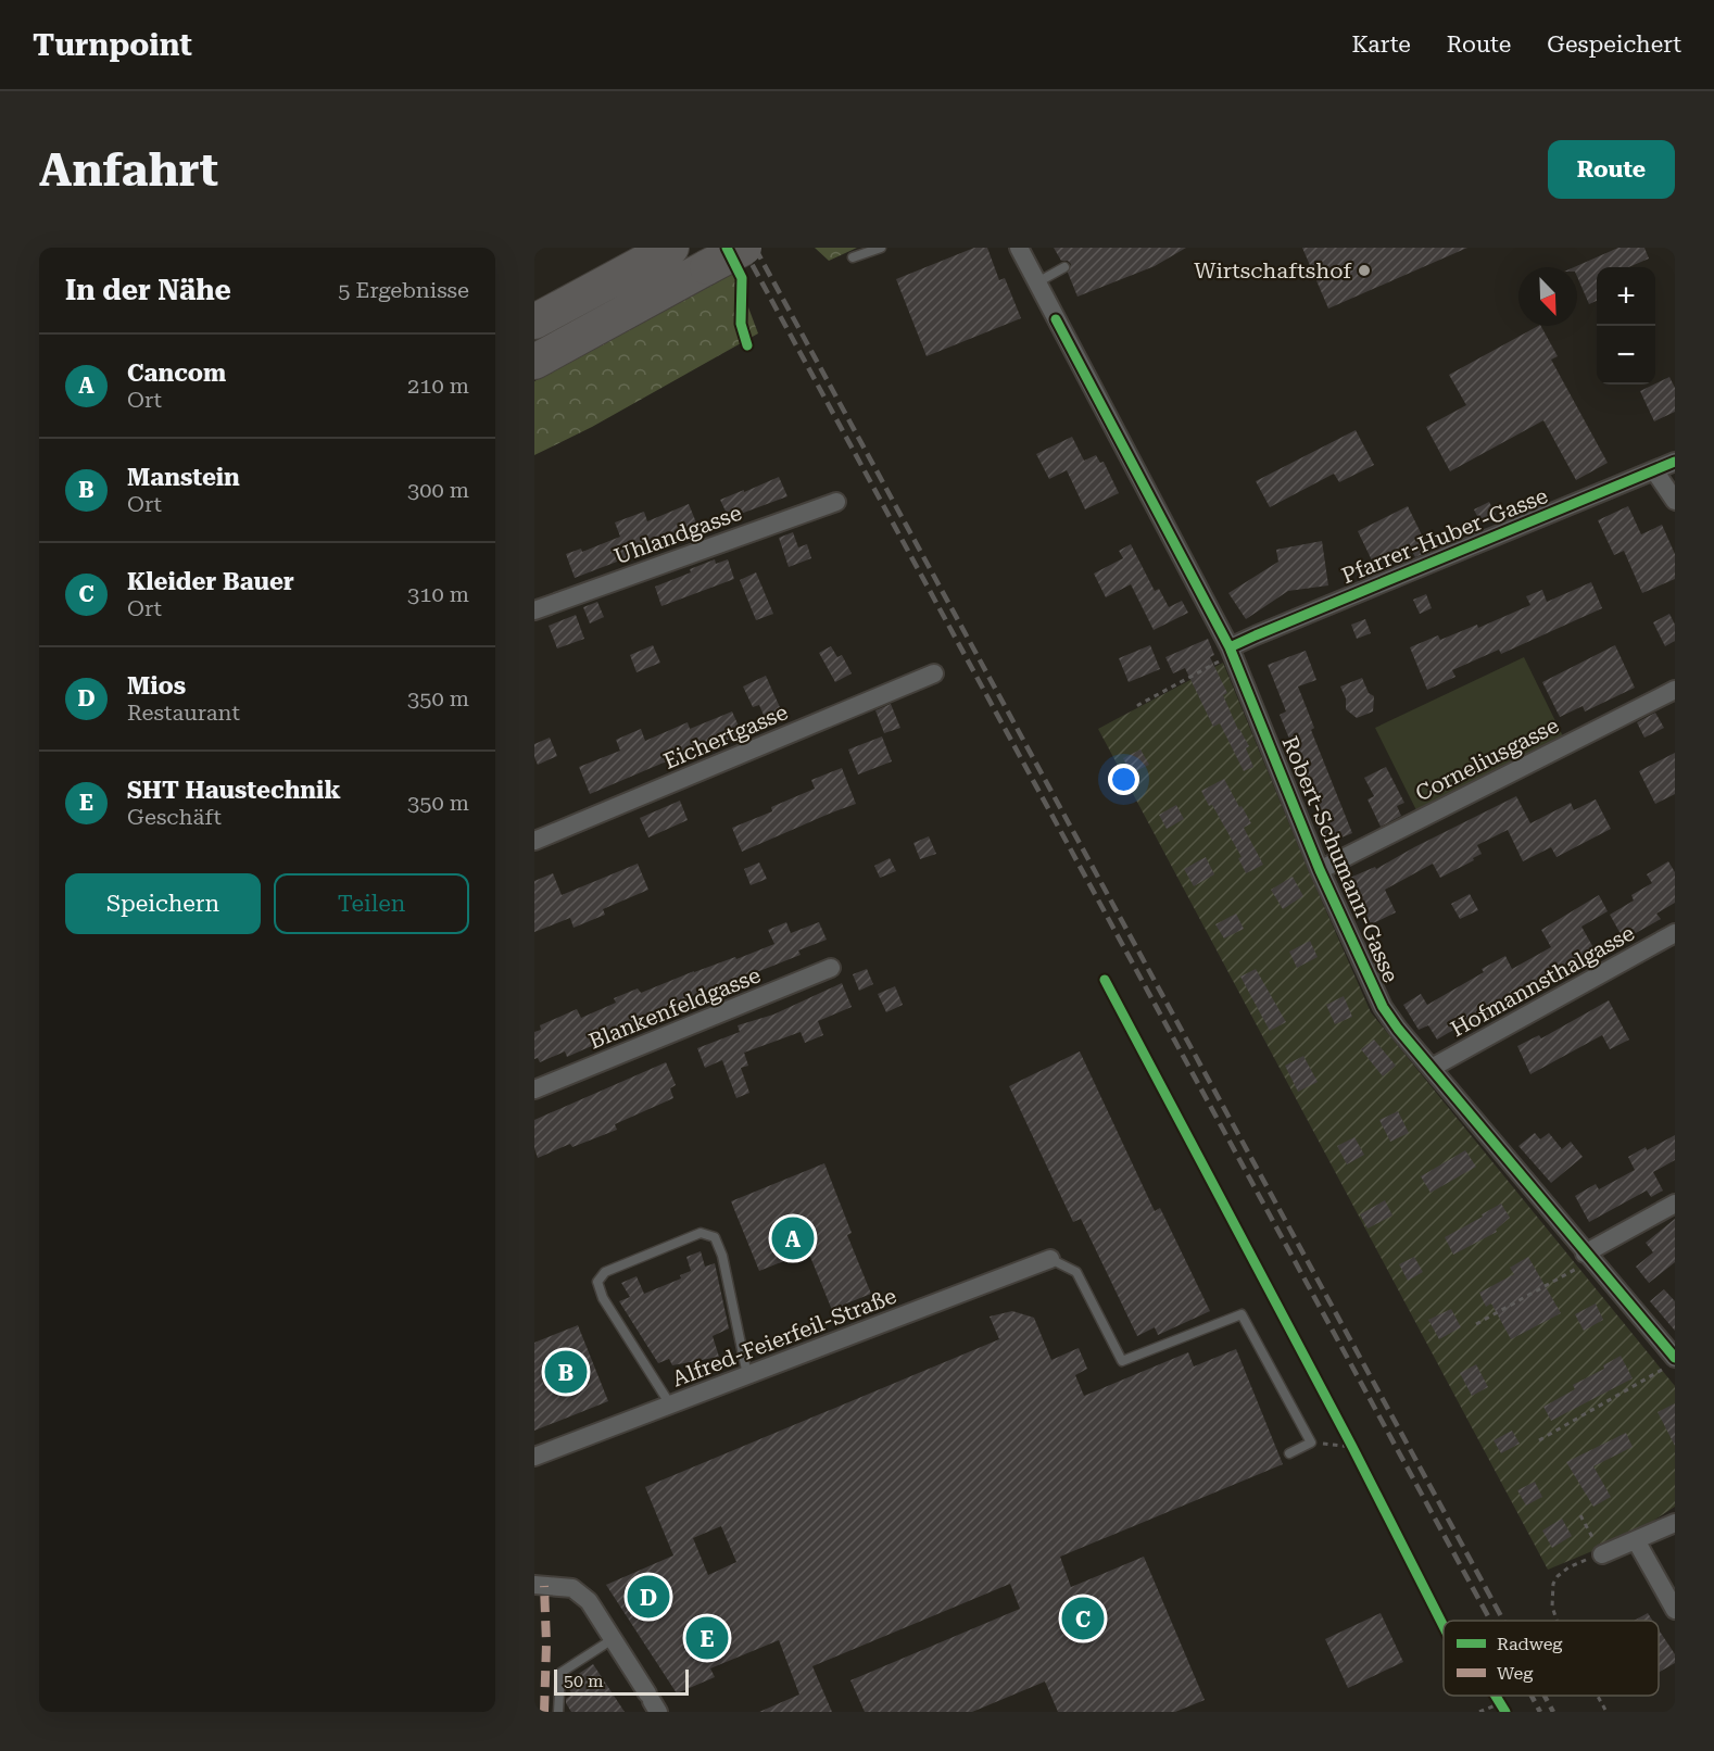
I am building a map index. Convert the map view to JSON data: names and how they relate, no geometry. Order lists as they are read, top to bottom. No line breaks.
{"streets":{"street":["Uhlandgasse","Pfarrer-Huber-Gasse","Eichertgasse","Corneliusgasse","Robert-Schumann-Gasse","Hofmannsthalgasse","Blankenfeldgasse","Alfred-Feierfeil-Straße"]},"crossings":[["Pfarrer-Huber-Gasse","Robert-Schumann-Gasse"],["Corneliusgasse","Robert-Schumann-Gasse"],["Robert-Schumann-Gasse","Hofmannsthalgasse"]],"places":["Wirtschaftshof"],"legend":["Radweg","Weg"],"scale_bar":"50 m","north":"bottom right","page":{"header":"Turnpoint","nav":["Karte","Route","Gespeichert"],"buttons":["Route",["Speichern","Teilen"]],"title":"Anfahrt","heading":["In der Nähe","5 Ergebnisse"],"map_buttons":["+","−"],"list":[{"mark":"A","name":"Cancom","note":"Ort","value":"210 m"},{"mark":"B","name":"Manstein","note":"Ort","value":"300 m"},{"mark":"C","name":"Kleider Bauer","note":"Ort","value":"310 m"},{"mark":"D","name":"Mios","note":"Restaurant","value":"350 m"},{"mark":"E","name":"SHT Haustechnik","note":"Geschäft","value":"350 m"}],"pins":["A","B","D","C","E"],"scale":"50 m"}}
